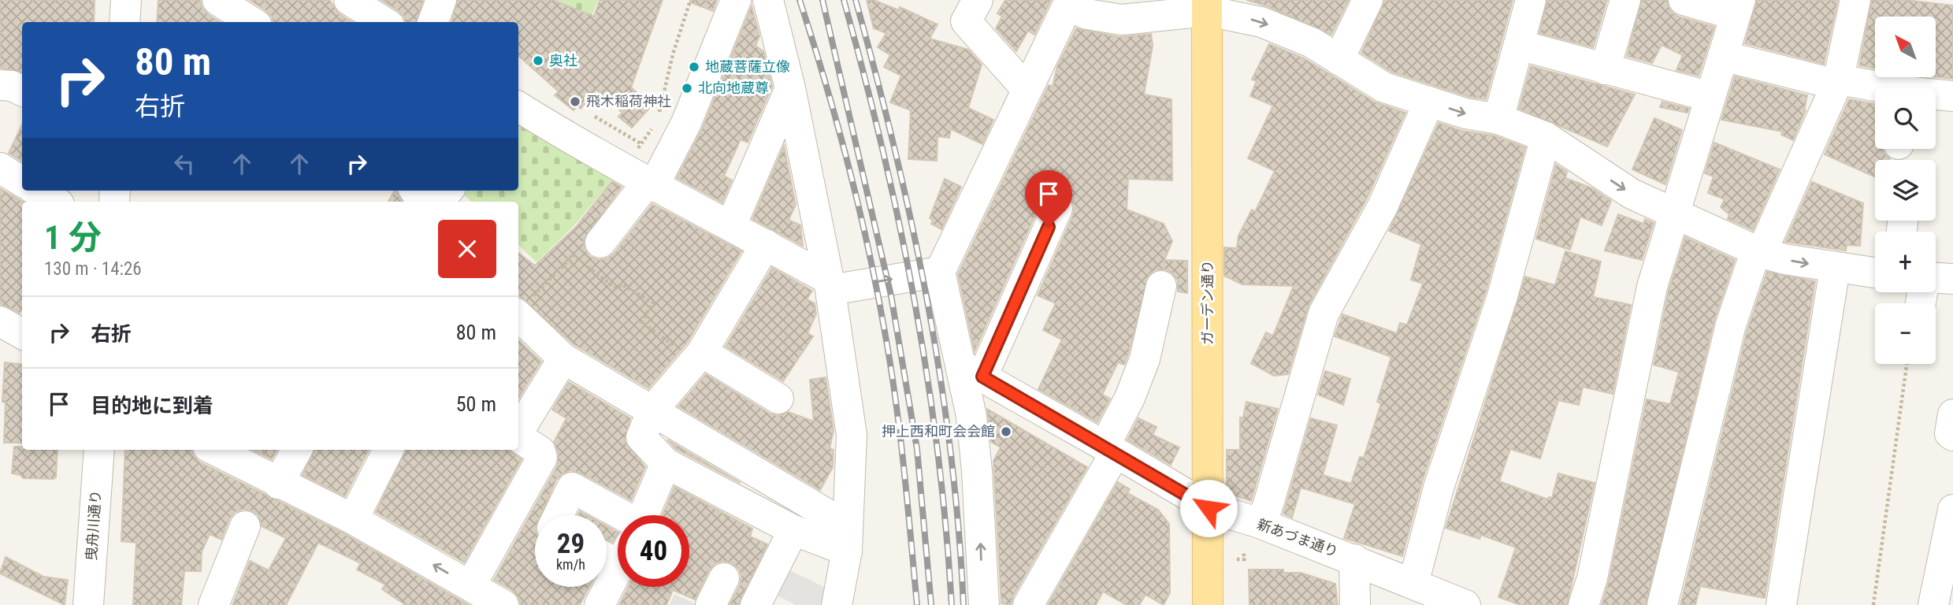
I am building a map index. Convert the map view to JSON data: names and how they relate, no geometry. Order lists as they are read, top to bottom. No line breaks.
{"streets":{"main road":["ガーデン通り"],"street":["曳舟川通り","新あづま通り"]},"crossings":[["ガーデン通り","新あづま通り"]],"places":["奥社","地蔵菩薩立像","北向地蔵尊","飛木稲荷神社","押上西和町会会館"],"north":"top left","page":{"map_buttons":["+","−"],"turn":["80 m","右折"],"heading":["1 分","130 m · 14:26"],"list":[{"name":"右折","value":"80 m"},{"name":"目的地に到着","value":"50 m"}],"speed":"29 km/h","limit":"40"}}
